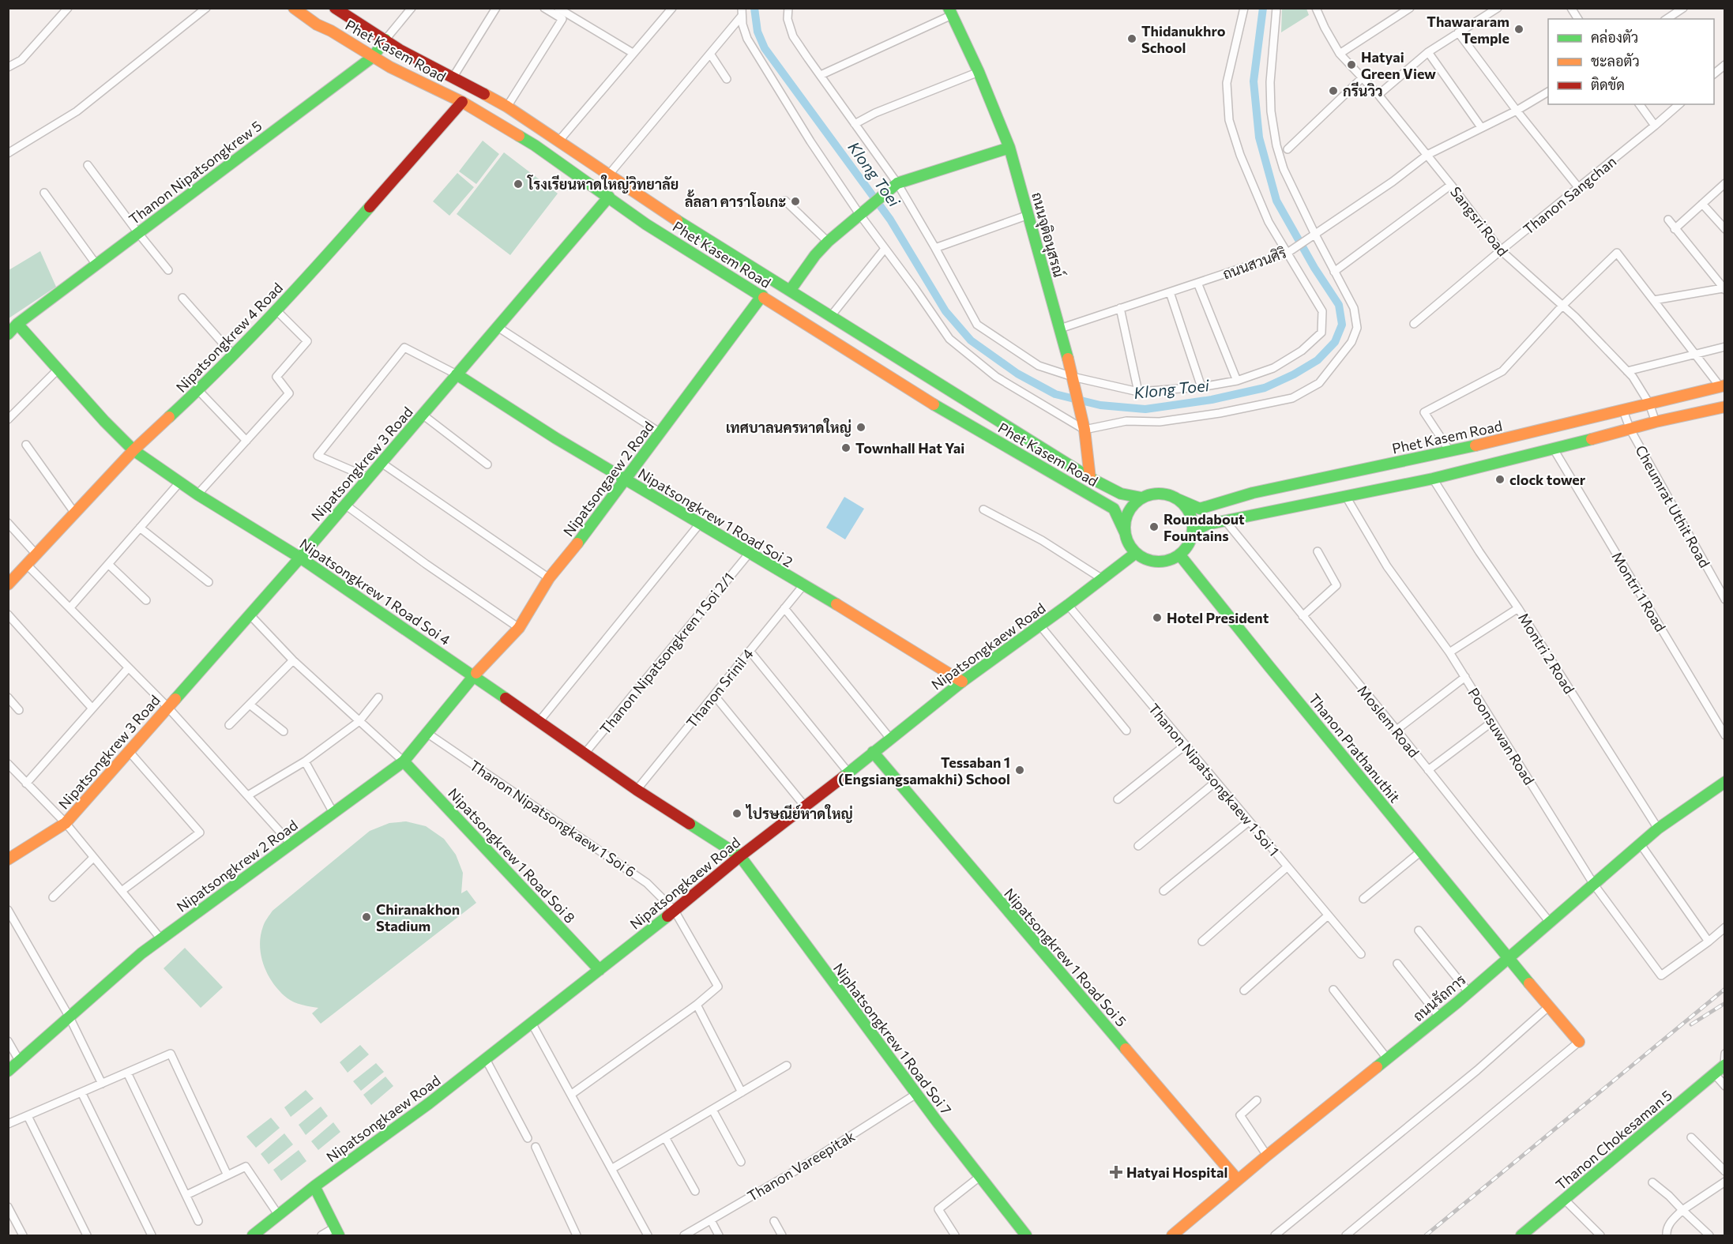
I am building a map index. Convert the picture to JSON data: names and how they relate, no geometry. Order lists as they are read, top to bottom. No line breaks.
{"streets":{"street":["Phet Kasem Road","Thanon Nipatsongkrew 5","Thanon Sangchan","Sangsri Road","ถนนจุติอนุสรณ์","ถนนสวนศิริ","Nipatsongkrew 4 Road","Nipatsongkrew 3 Road","Nipatsongaew 2 Road","Cheumrat Uthit Road","Nipatsongkrew 1 Road Soi 2","Nipatsongkrew 1 Road Soi 4","Montri 1 Road","Nipatsongkaew Road","Thanon Nipatsongkren 1 Soi 2/1","Montri 2 Road","Thanon Srinil 4","Moslem Road","Poonsuwan Road","Thanon Prathanuthit","Thanon Nipatsongkaew 1 Soi 1","Thanon Nipatsongkaew 1 Soi 6","Nipatsongkrew 1 Road Soi 8","Nipatsongkrew 2 Road","Nipatsongkrew 1 Road Soi 5","ถนนรัถการ","Niphatsongkrew 1 Road Soi 7","Thanon Chokesaman 5","Thanon Vareepitak"]},"crossings":[["Phet Kasem Road","Thanon Nipatsongkrew 5"],["Phet Kasem Road","Sangsri Road"],["Phet Kasem Road","ถนนจุติอนุสรณ์"],["Phet Kasem Road","Nipatsongkrew 4 Road"],["Phet Kasem Road","Nipatsongkrew 3 Road"],["Phet Kasem Road","Nipatsongaew 2 Road"],["Phet Kasem Road","Cheumrat Uthit Road"],["Phet Kasem Road","Nipatsongkaew Road"],["Phet Kasem Road","Thanon Prathanuthit"],["Thanon Nipatsongkrew 5","Nipatsongkrew 1 Road Soi 4"],["Thanon Sangchan","Sangsri Road"],["Sangsri Road","ถนนสวนศิริ"],["ถนนจุติอนุสรณ์","ถนนสวนศิริ"],["Nipatsongkrew 4 Road","Nipatsongkrew 1 Road Soi 4"],["Nipatsongkrew 3 Road","Nipatsongkrew 1 Road Soi 2"],["Nipatsongkrew 3 Road","Nipatsongkrew 1 Road Soi 4"],["Nipatsongaew 2 Road","Nipatsongkrew 1 Road Soi 2"],["Nipatsongaew 2 Road","Nipatsongkrew 1 Road Soi 4"],["Nipatsongaew 2 Road","Nipatsongkrew 2 Road"],["Nipatsongkrew 1 Road Soi 2","Nipatsongkaew Road"],["Nipatsongkrew 1 Road Soi 2","Thanon Nipatsongkren 1 Soi 2/1"],["Nipatsongkrew 1 Road Soi 2","Thanon Srinil 4"],["Nipatsongkrew 1 Road Soi 4","Nipatsongkaew Road"],["Nipatsongkrew 1 Road Soi 4","Thanon Nipatsongkren 1 Soi 2/1"],["Nipatsongkrew 1 Road Soi 4","Thanon Srinil 4"],["Nipatsongkrew 1 Road Soi 4","Nipatsongkrew 2 Road"],["Nipatsongkrew 1 Road Soi 4","Niphatsongkrew 1 Road Soi 7"],["Nipatsongkaew Road","Thanon Prathanuthit"],["Nipatsongkaew Road","Thanon Nipatsongkaew 1 Soi 1"],["Nipatsongkaew Road","Thanon Nipatsongkaew 1 Soi 6"],["Nipatsongkaew Road","Nipatsongkrew 1 Road Soi 8"],["Nipatsongkaew Road","Nipatsongkrew 1 Road Soi 5"],["Nipatsongkaew Road","Niphatsongkrew 1 Road Soi 7"],["Montri 2 Road","ถนนรัถการ"],["Moslem Road","ถนนรัถการ"],["Poonsuwan Road","ถนนรัถการ"],["Thanon Prathanuthit","ถนนรัถการ"],["Thanon Nipatsongkaew 1 Soi 6","Nipatsongkrew 2 Road"],["Nipatsongkrew 1 Road Soi 8","Nipatsongkrew 2 Road"],["Nipatsongkrew 1 Road Soi 5","ถนนรัถการ"],["Niphatsongkrew 1 Road Soi 7","Thanon Vareepitak"]],"water":["Klong Toei"],"places":{"other":["Thawararam Temple","Thidanukhro School","Hatyai Green View","กรีนวิว","โรงเรียนหาดใหญ่วิทยาลัย","ลั้ลลา คาราโอเกะ","เทศบาลนครหาดใหญ่","Townhall Hat Yai","clock tower","Roundabout Fountains","Hotel President","Tessaban 1 (Engsiangsamakhi) School","ไปรษณีย์หาดใหญ่","Chiranakhon Stadium"],"health":["Hatyai Hospital"]},"legend":["คล่องตัว","ชะลอตัว","ติดขัด"]}
